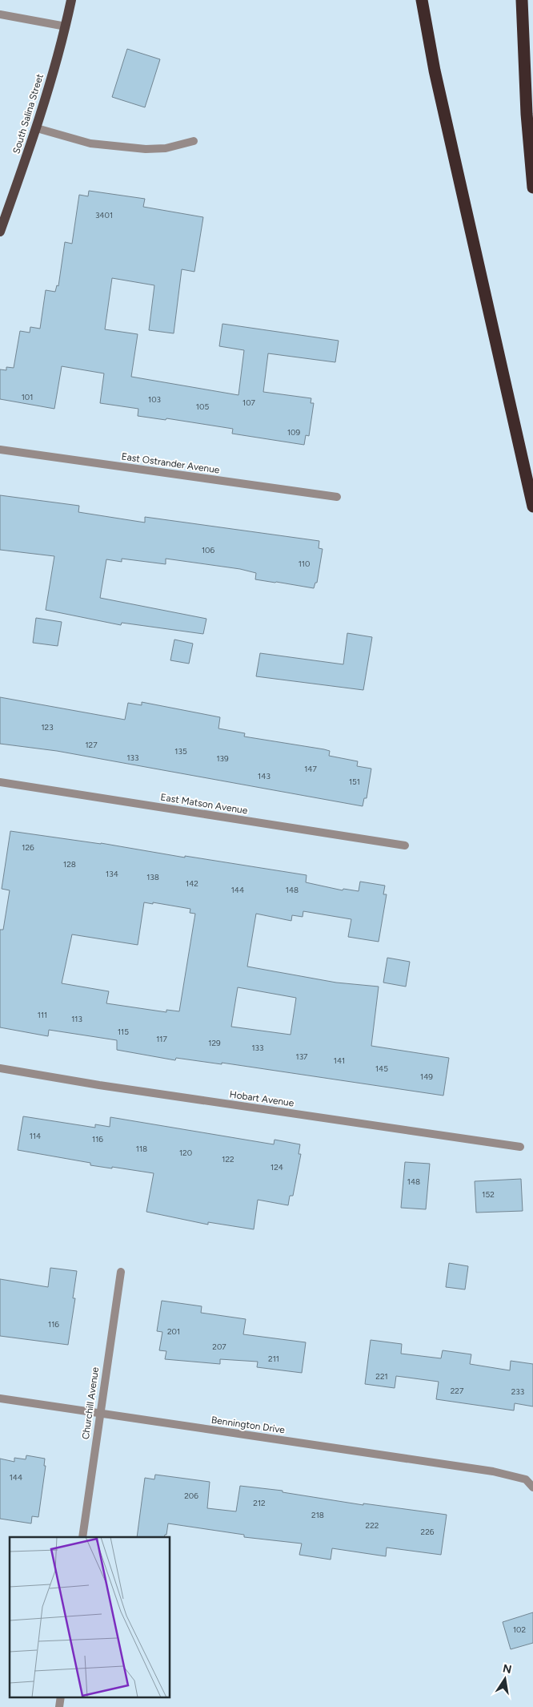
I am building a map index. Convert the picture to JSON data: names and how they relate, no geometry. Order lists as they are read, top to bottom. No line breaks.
{"streets":{"main road":["South Salina Street"],"street":["East Ostrander Avenue","East Matson Avenue","Hobart Avenue","Churchill Avenue","Bennington Drive"]},"crossings":[["Churchill Avenue","Bennington Drive"]],"house_numbers":["3401","101","103","107","105","109","106","110","123","127","135","133","139","147","143","151","126","128","134","138","142","144","148","111","113","115","117","129","133","137","141","145","149","114","116","118","120","122","124","148","152","116","201","207","211","221","227","233","144","206","212","218","222","226","102"],"north":"top"}
